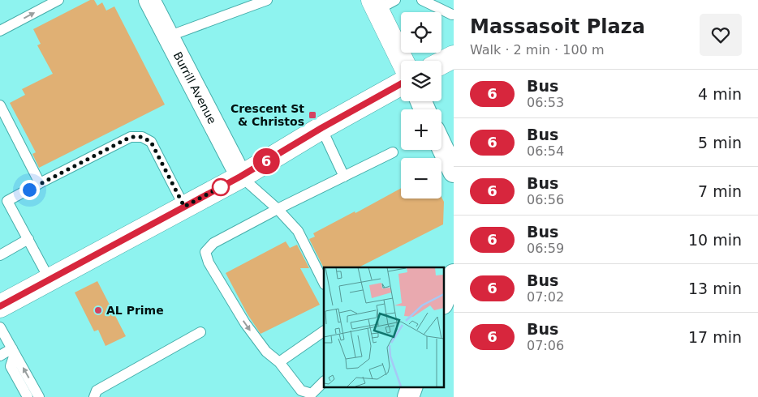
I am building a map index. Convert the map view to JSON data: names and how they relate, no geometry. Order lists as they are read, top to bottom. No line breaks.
{"streets":{"street":["Burrill Avenue"]},"places":{"transit":["Crescent St & Christos"],"other":["AL Prime"]},"lines":["bus line 6"],"page":{"on_map":"6","heading":["Massasoit Plaza","Walk · 2 min · 100 m"],"map_buttons":["+","−"],"list":[{"mark":"6","name":"Bus","note":"06:53","value":"4 min"},{"mark":"6","name":"Bus","note":"06:54","value":"5 min"},{"mark":"6","name":"Bus","note":"06:56","value":"7 min"},{"mark":"6","name":"Bus","note":"06:59","value":"10 min"},{"mark":"6","name":"Bus","note":"07:02","value":"13 min"},{"mark":"6","name":"Bus","note":"07:06","value":"17 min"}]}}
